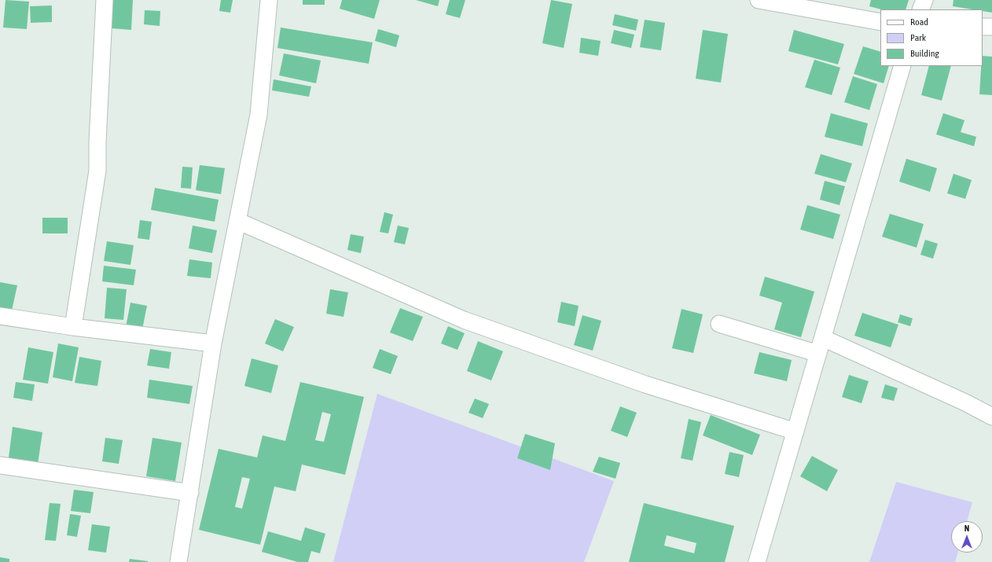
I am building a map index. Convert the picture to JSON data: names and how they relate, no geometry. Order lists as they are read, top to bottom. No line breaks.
{"legend":["Road","Park","Building"],"north":"top"}
